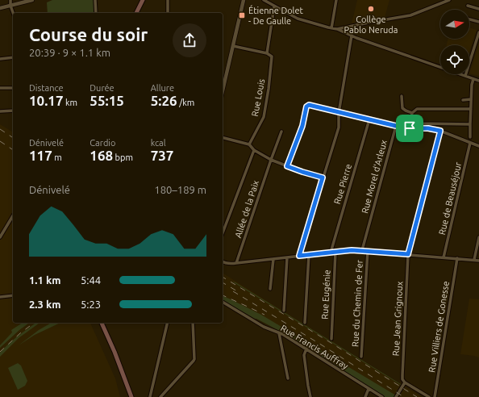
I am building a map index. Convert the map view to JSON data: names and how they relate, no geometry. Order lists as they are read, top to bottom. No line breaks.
{"streets":{"street":["Rue Louis","Rue Morel d'Arleux","Rue Pierre","Rue de Beauséjour","Allée de la Paix","Rue Eugénie","Rue du Chemin de Fer","Rue Jean Grignoux","Rue Villiers de Gonesse","Rue Francis Auffray"]},"places":{"other":["Collège Pablo Neruda"],"transit":["Étienne Dolet - De Gaulle"]},"north":"right","page":{"heading":["Course du soir","20:39 · 9 × 1.1 km"],"stats":[["Distance","10.17 km"],["Durée","55:15"],["Allure","5:26 /km"],["Dénivelé","117 m"],["Cardio","168 bpm"],["kcal","737"]],"chart":["Dénivelé","180–189 m"],"list":[{"name":"1.1 km","note":"5:44"},{"name":"2.3 km","note":"5:23"}]}}
